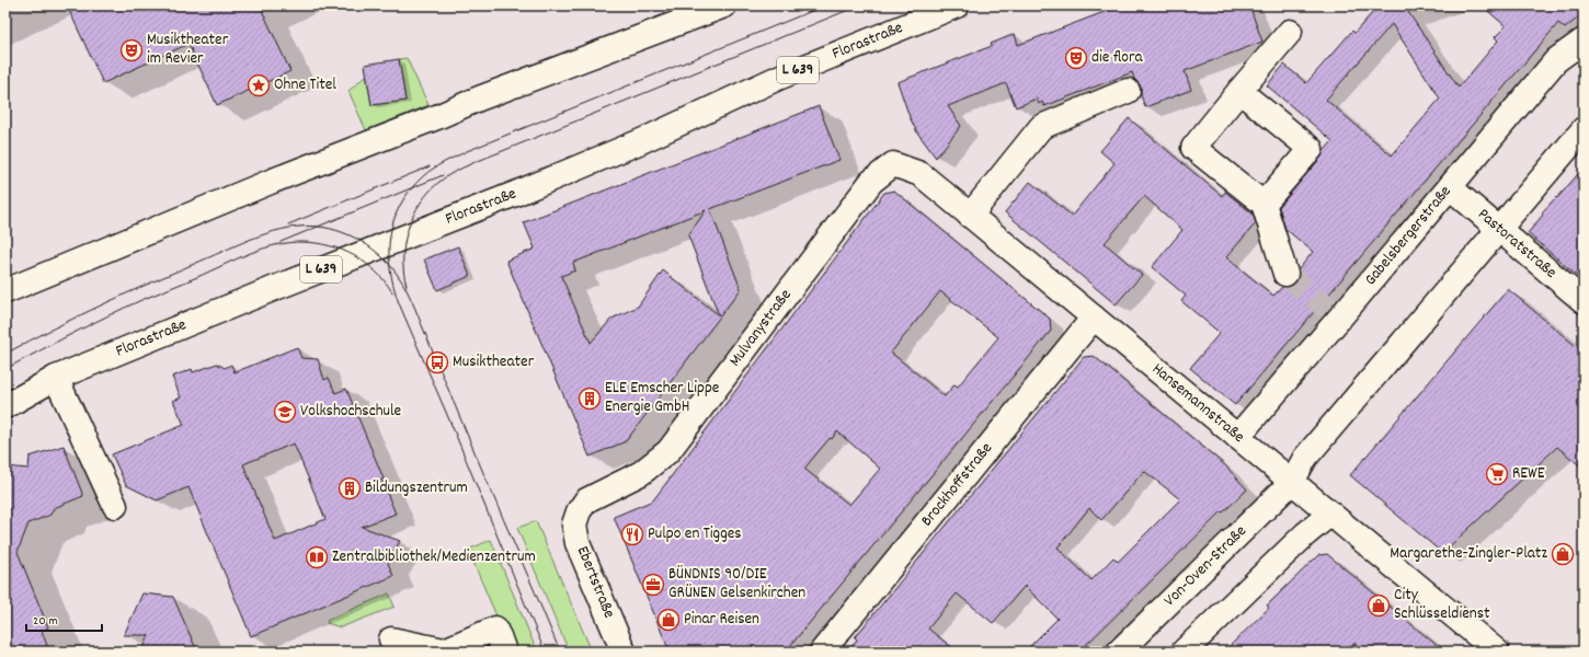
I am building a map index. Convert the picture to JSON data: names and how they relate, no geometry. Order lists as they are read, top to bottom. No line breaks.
{"streets":{"street":["Florastraße","L 639","Gabelsbergerstraße","Pastoratstraße","Mulvanystraße","Hansemannstraße","Brockhoffstraße","Von-Oven-Straße","Ebertstraße"]},"crossings":[["Gabelsbergerstraße","Pastoratstraße"],["Gabelsbergerstraße","Hansemannstraße"],["Mulvanystraße","Hansemannstraße"],["Mulvanystraße","Ebertstraße"],["Hansemannstraße","Brockhoffstraße"],["Hansemannstraße","Von-Oven-Straße"]],"places":{"theatre":["Musiktheater im Revier","die flora"],"place":["Ohne Titel"],"bus stop":["Musiktheater"],"building":["ELE Emscher Lippe Energie GmbH","Bildungszentrum"],"school or university":["Volkshochschule"],"supermarket":["REWE"],"restaurant":["Pulpo en Tigges"],"shop":["Margarethe-Zingler-Platz","City Schlüsseldienst","Pinar Reisen"],"library":["Zentralbibliothek/Medienzentrum"],"office":["BÜNDNIS 90/DIE GRÜNEN Gelsenkirchen"]},"scale_bar":"20 m"}
